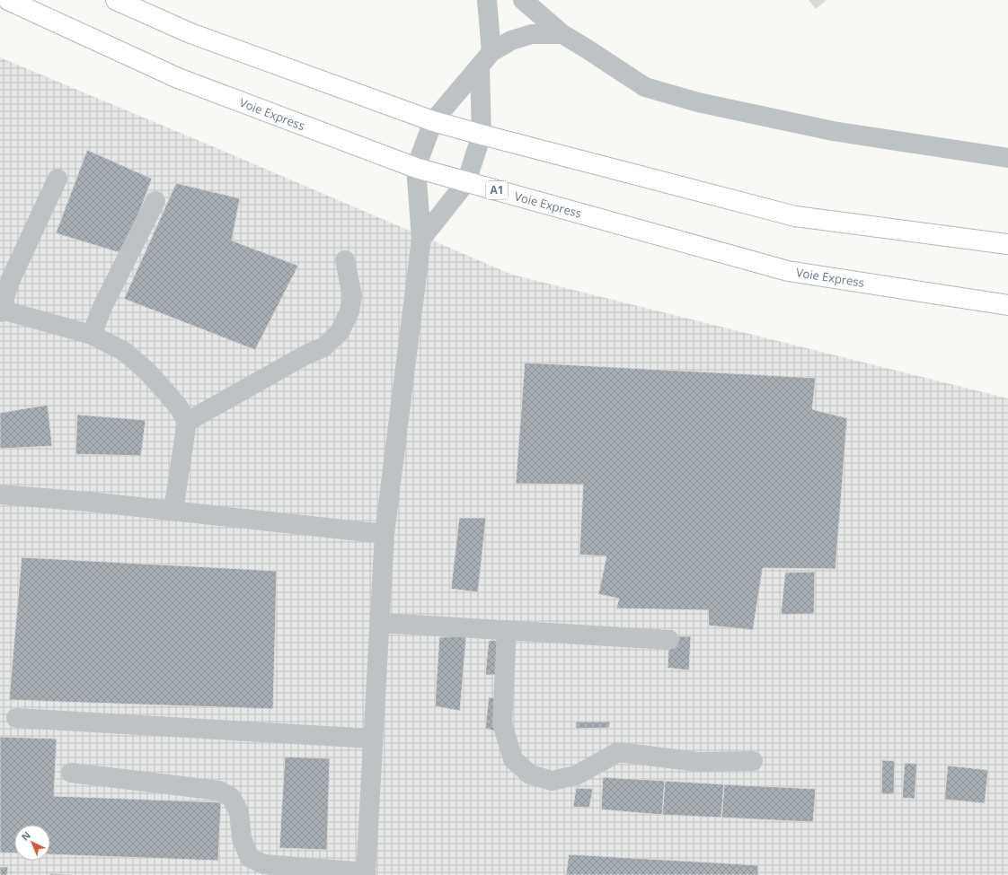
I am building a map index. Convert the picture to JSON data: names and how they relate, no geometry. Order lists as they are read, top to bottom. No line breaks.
{"streets":{"highway":["Voie Express","A1"]},"north":"top left"}
